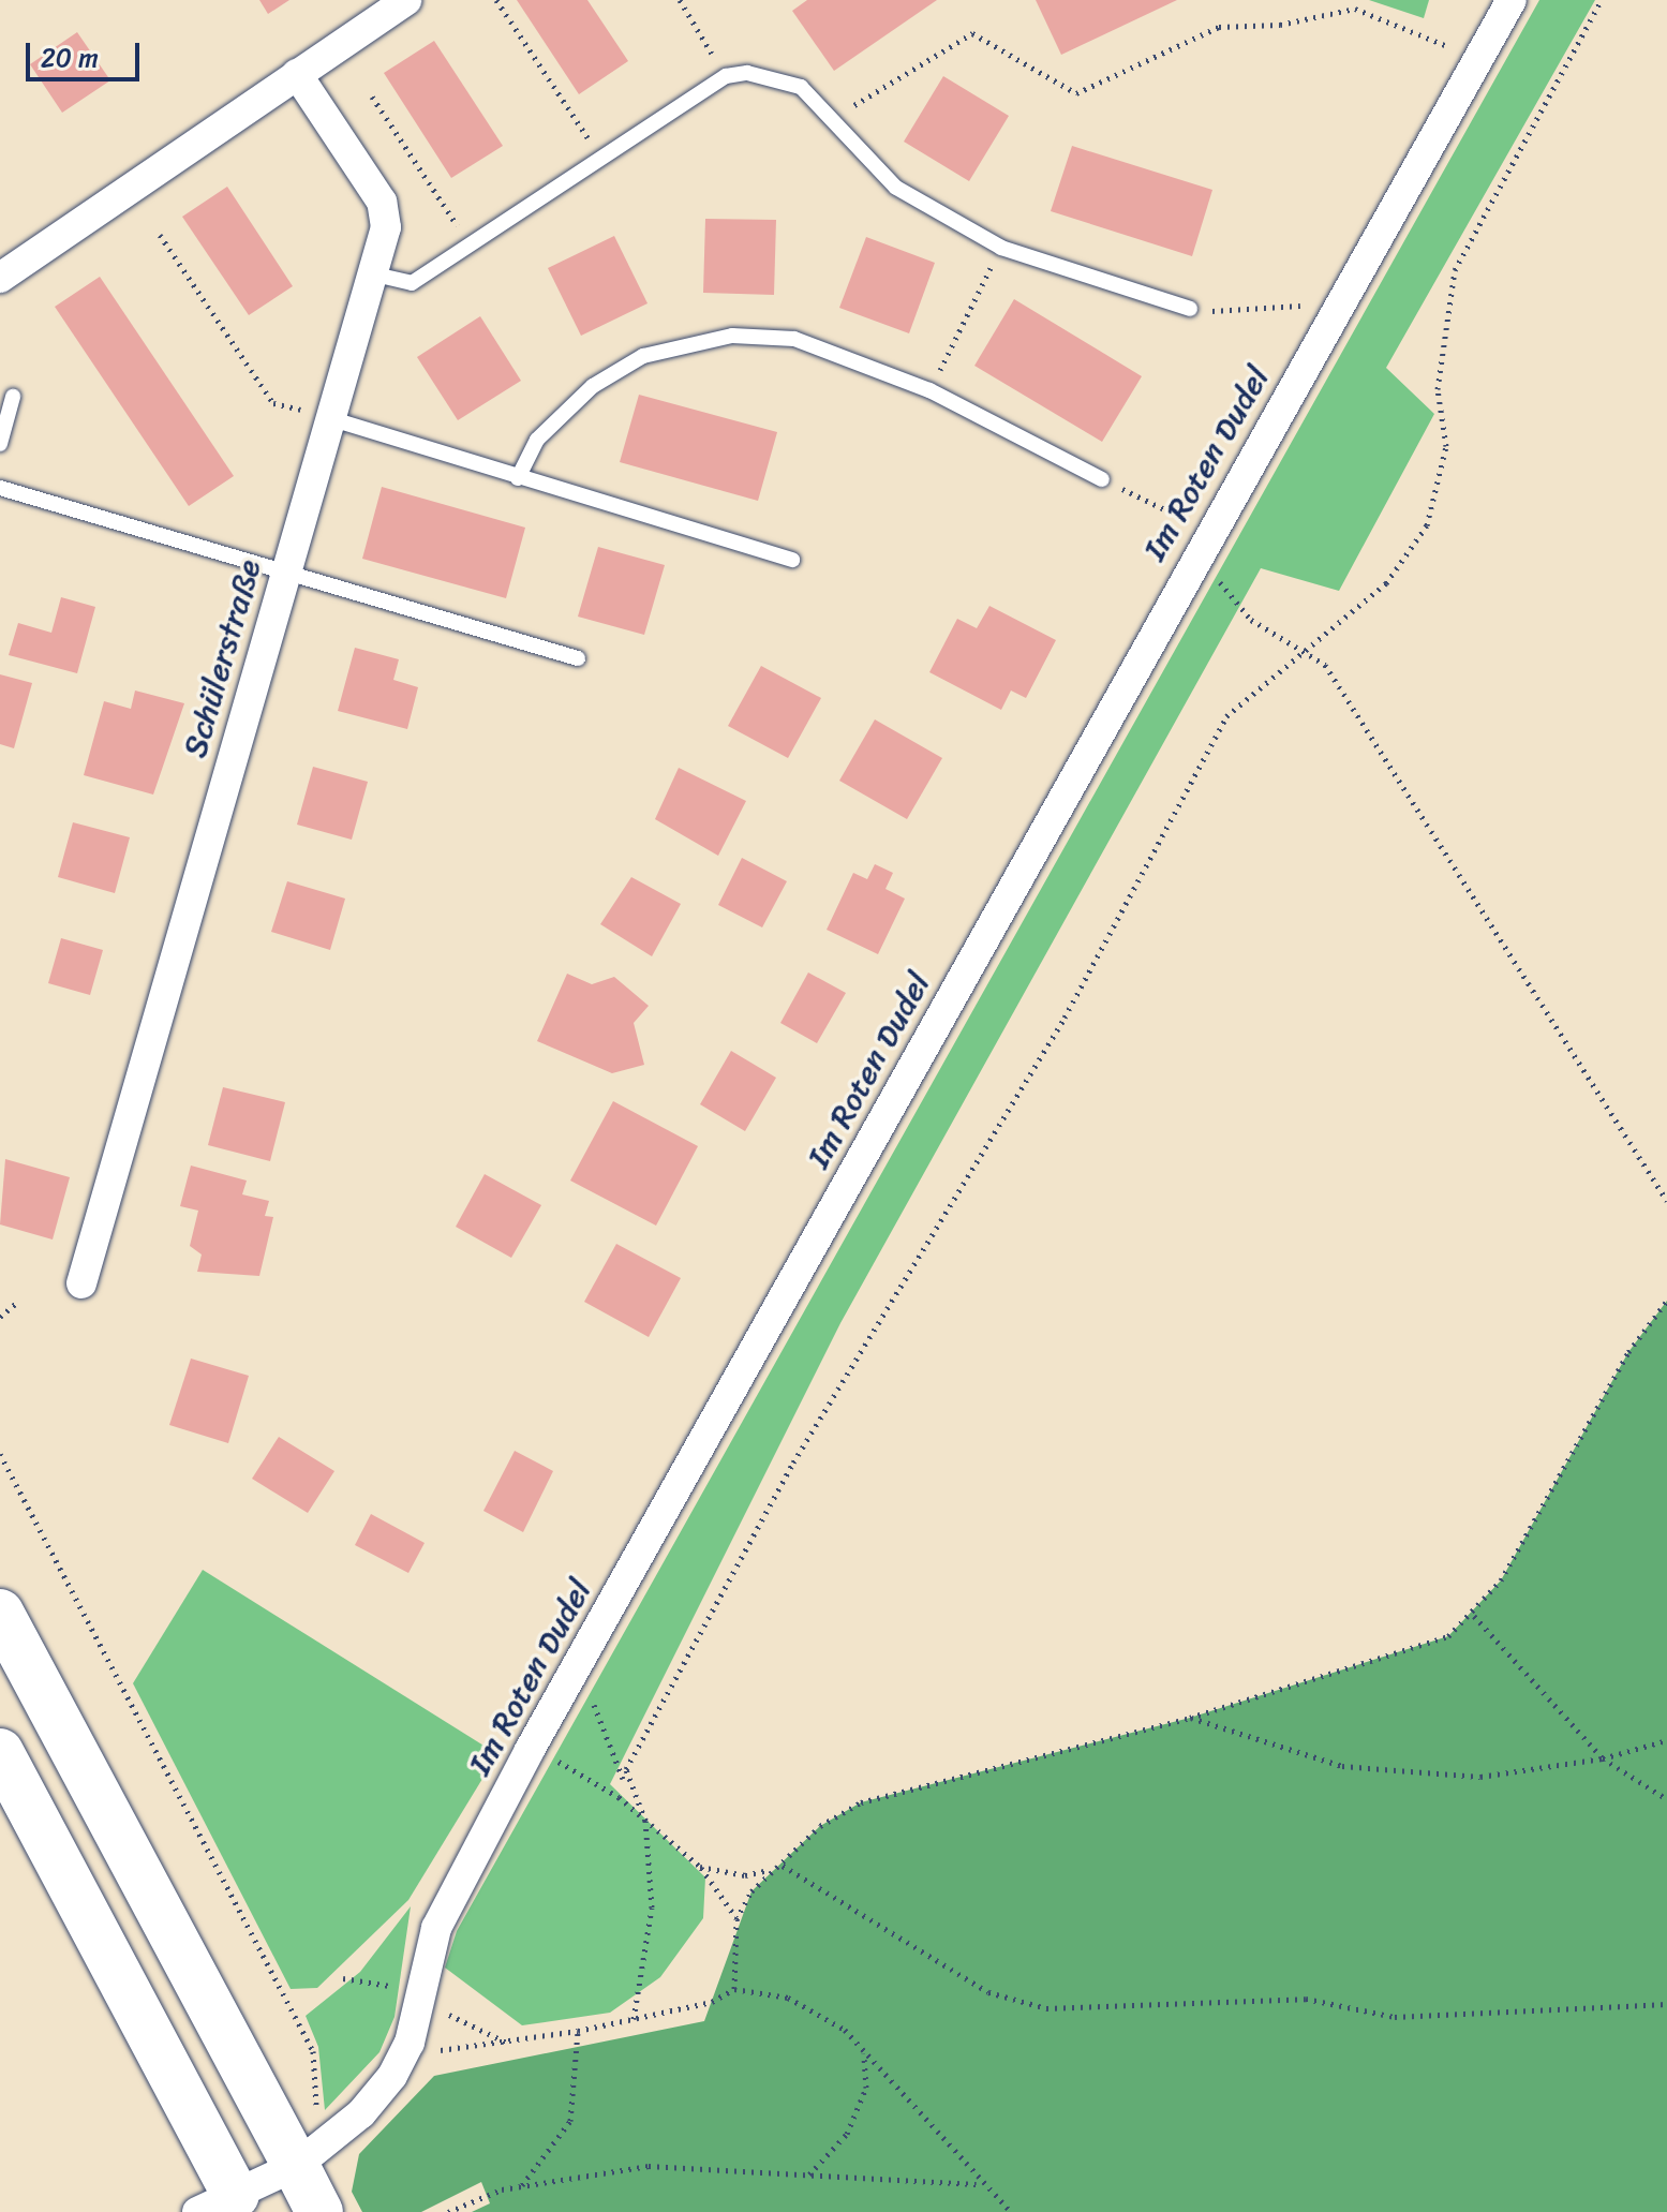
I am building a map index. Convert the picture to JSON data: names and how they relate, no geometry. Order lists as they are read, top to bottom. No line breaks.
{"streets":{"street":["Im Roten Dudel","Schülerstraße"]},"scale_bar":"20 m"}
